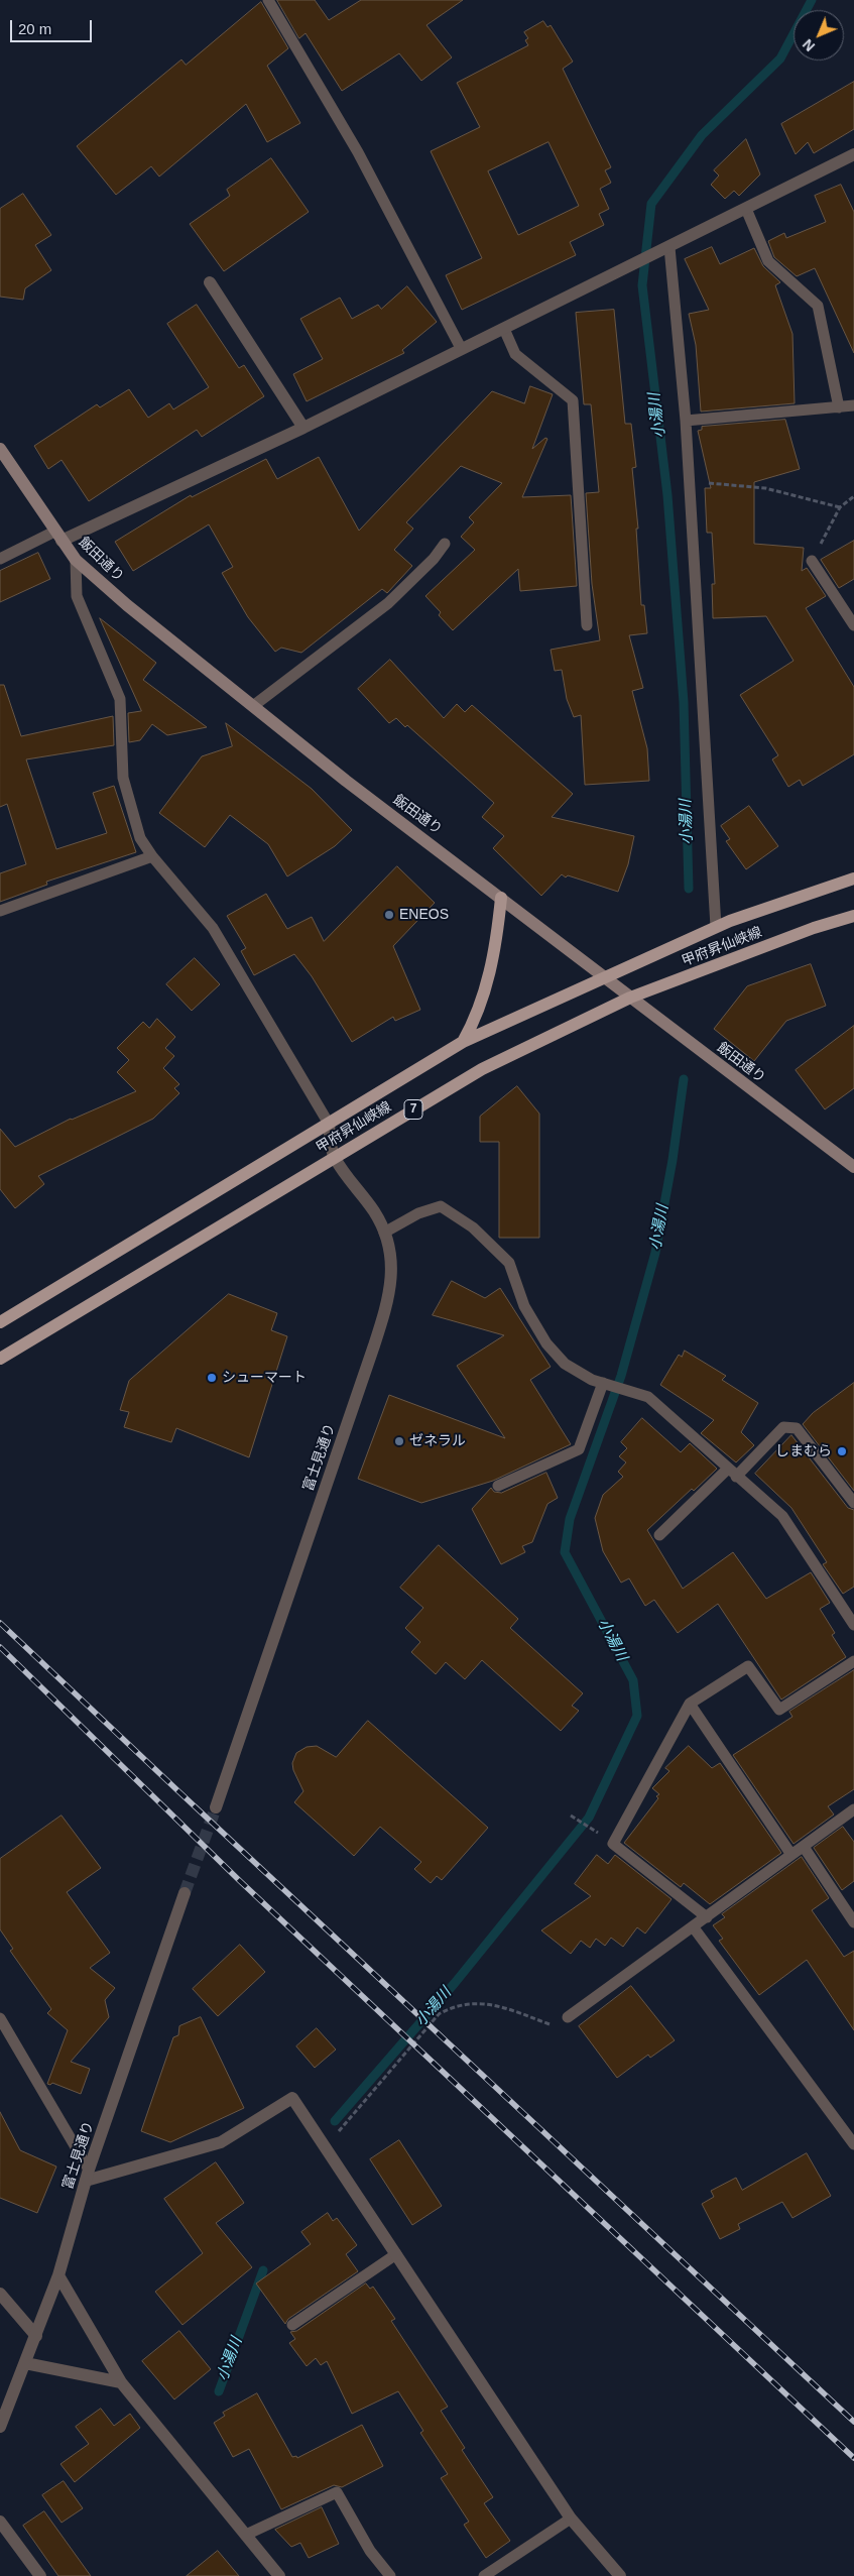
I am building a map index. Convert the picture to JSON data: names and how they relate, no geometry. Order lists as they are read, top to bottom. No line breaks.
{"streets":{"main road":["飯田通り","甲府昇仙峡線","7"],"street":["富士見通り"]},"crossings":[["飯田通り","甲府昇仙峡線"],["甲府昇仙峡線","富士見通り"]],"water":["小湯川"],"places":["ENEOS","シューマート","ゼネラル","しまむら"],"scale_bar":"20 m","north":"bottom left"}
